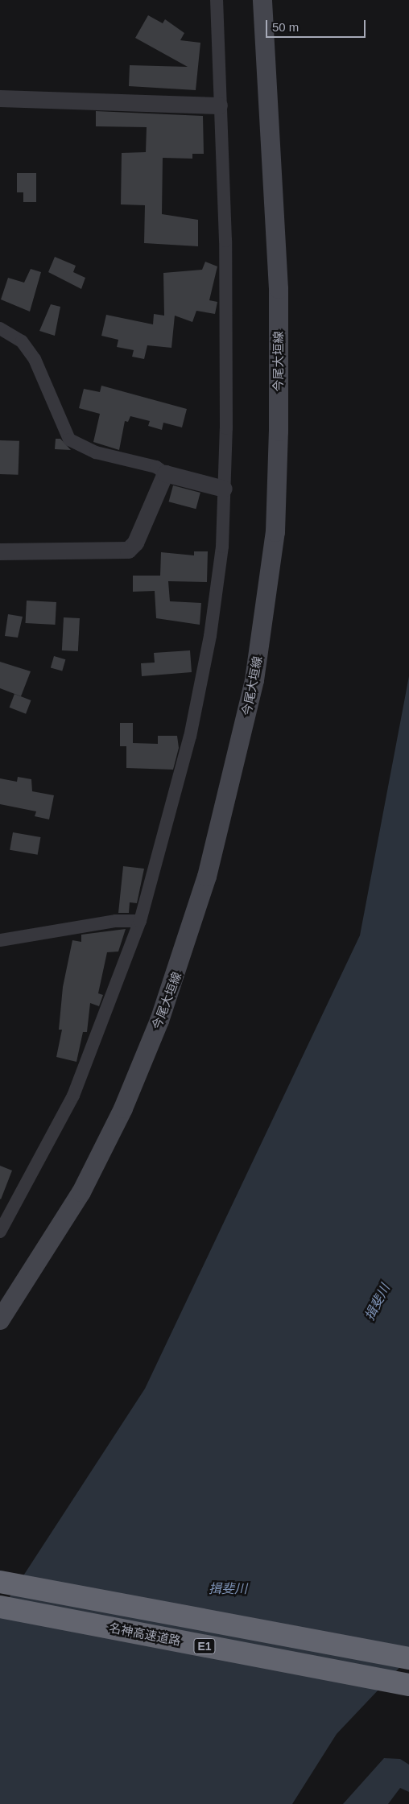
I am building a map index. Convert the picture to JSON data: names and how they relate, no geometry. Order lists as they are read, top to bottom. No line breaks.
{"streets":{"highway":["名神高速道路","E1"],"main road":["今尾大垣線"]},"water":["揖斐川"],"scale_bar":"50 m"}
